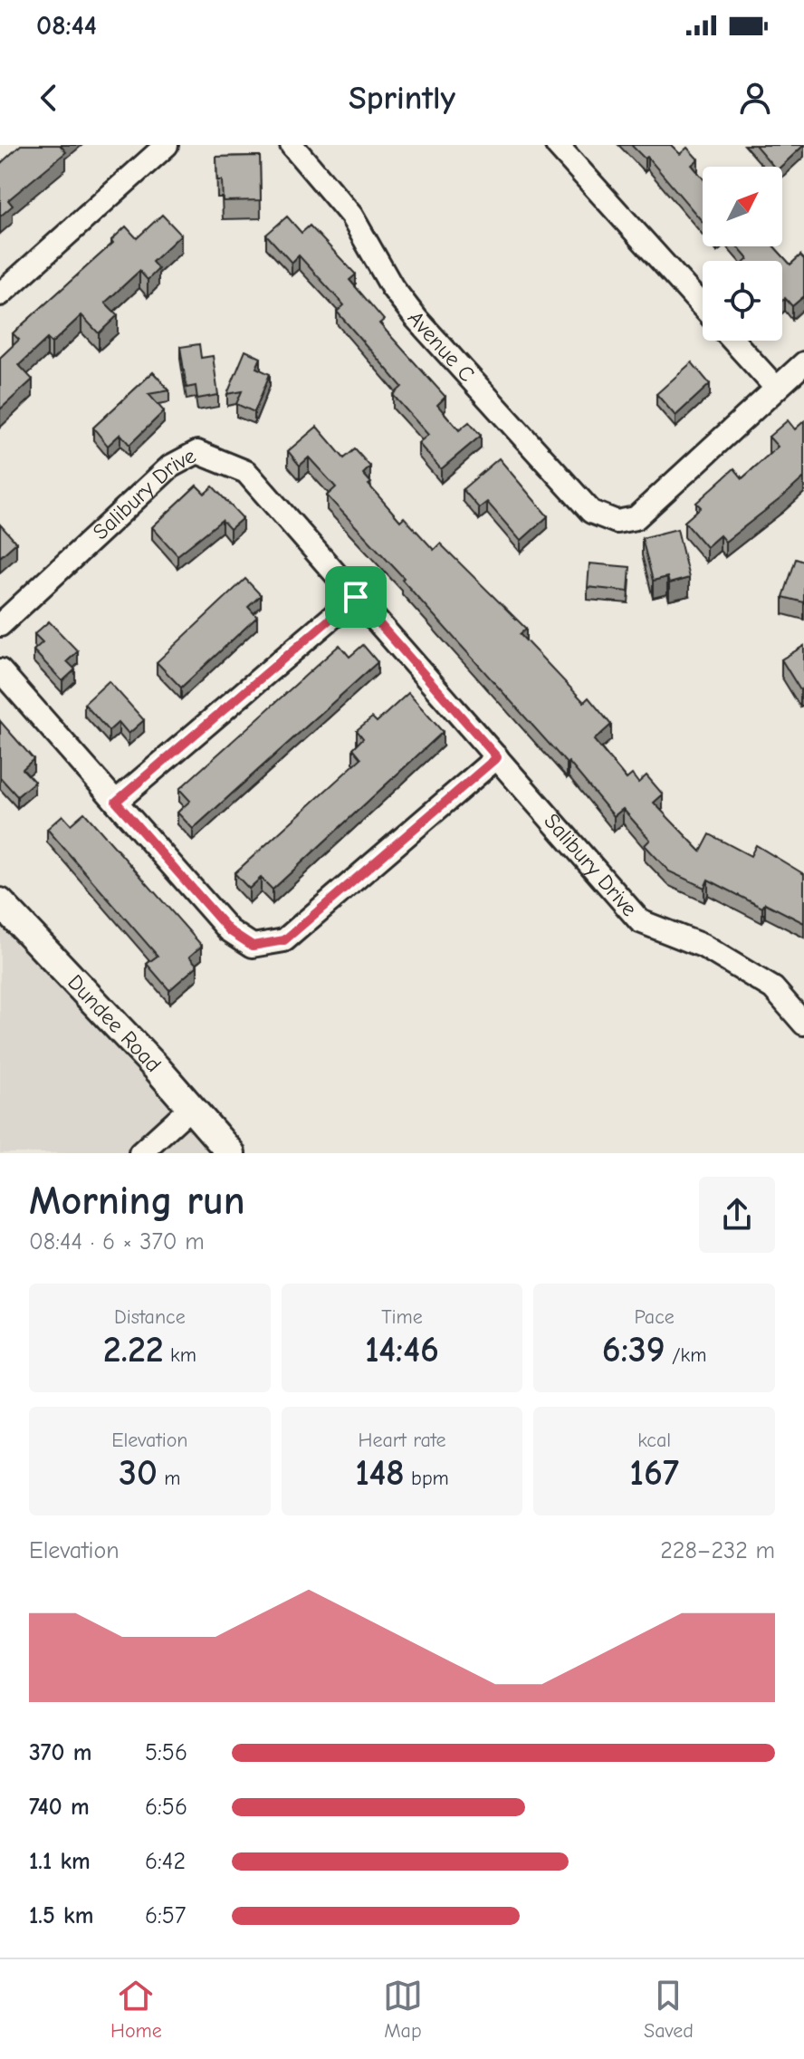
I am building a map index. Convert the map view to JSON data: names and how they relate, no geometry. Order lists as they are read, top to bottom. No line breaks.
{"streets":{"main road":["Dundee Road"],"street":["Avenue C","Salibury Drive"]},"north":"top right","page":{"status":"08:44","header":"Sprintly","heading":["Morning run","08:44 · 6 × 370 m"],"stats":[["Distance","2.22 km"],["Time","14:46"],["Pace","6:39 /km"],["Elevation","30 m"],["Heart rate","148 bpm"],["kcal","167"]],"chart":["Elevation","228–232 m"],"list":[{"name":"370 m","note":"5:56"},{"name":"740 m","note":"6:56"},{"name":"1.1 km","note":"6:42"},{"name":"1.5 km","note":"6:57"}],"tabs":["Home","Map","Saved"]}}
